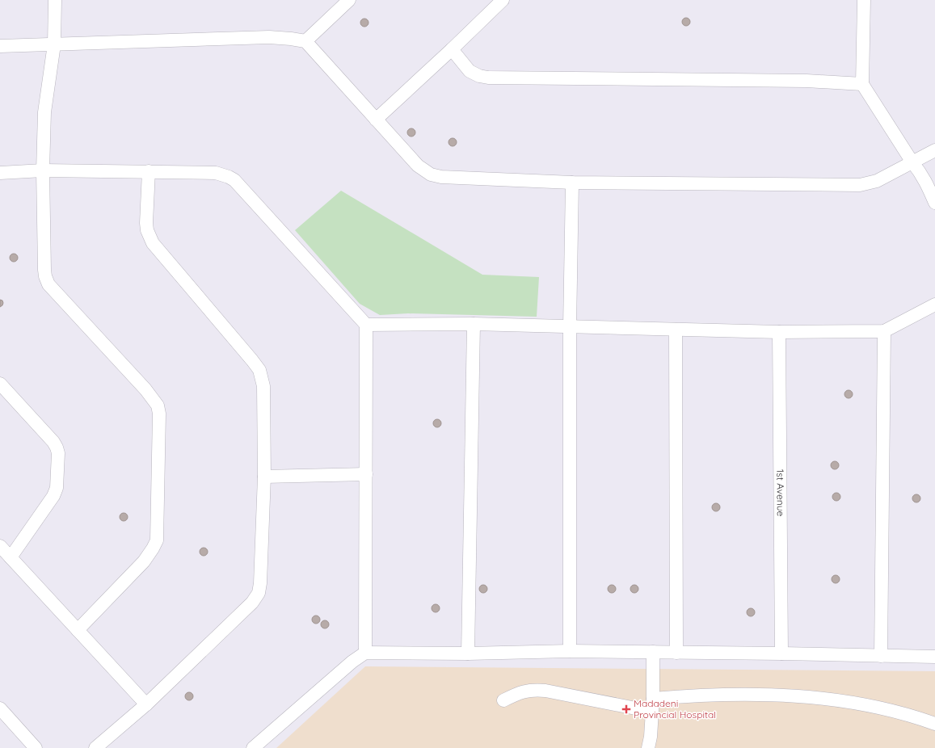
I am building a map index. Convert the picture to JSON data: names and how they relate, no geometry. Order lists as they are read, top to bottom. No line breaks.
{"streets":{"street":["1st Avenue"]},"places":{"health":["Madadeni Provincial Hospital"]}}
